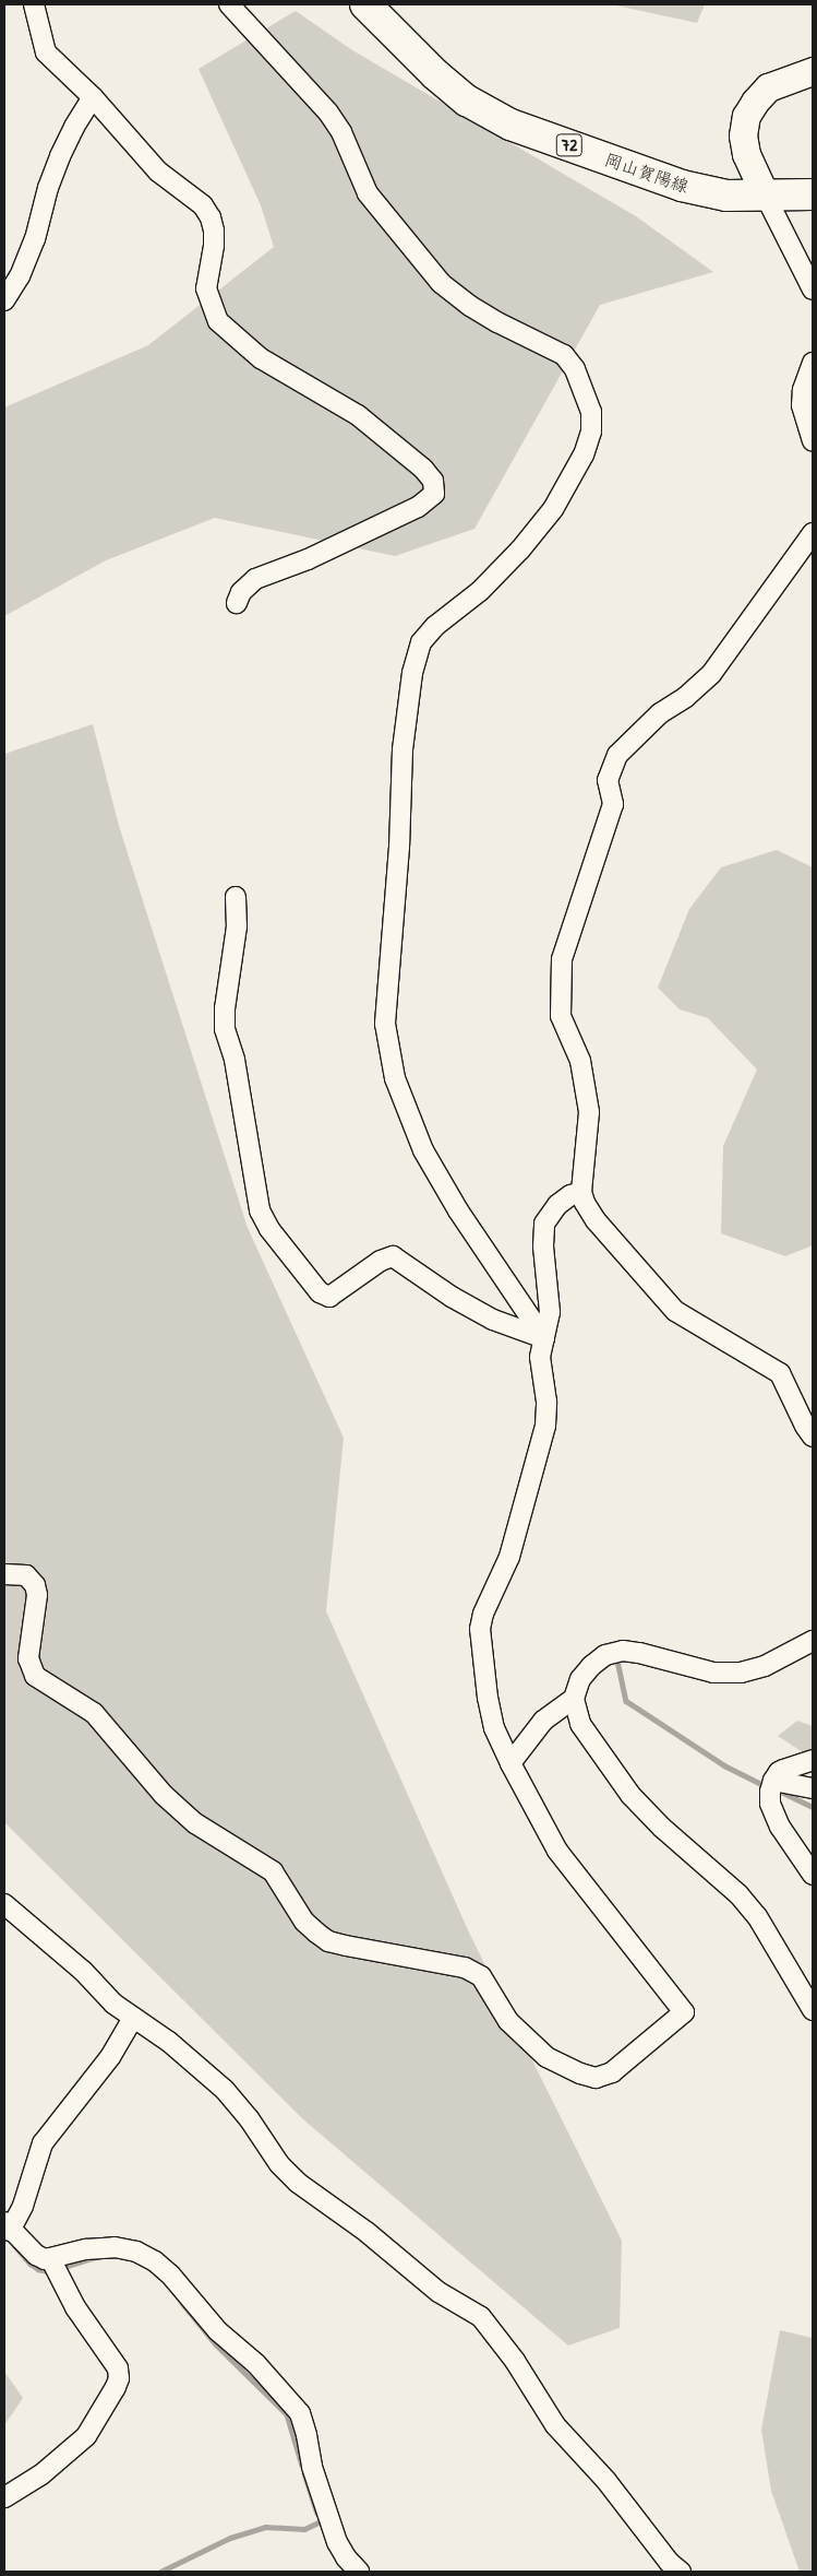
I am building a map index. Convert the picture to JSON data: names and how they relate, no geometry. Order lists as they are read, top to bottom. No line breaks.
{"streets":{"main road":["72","岡山賀陽線"]}}
